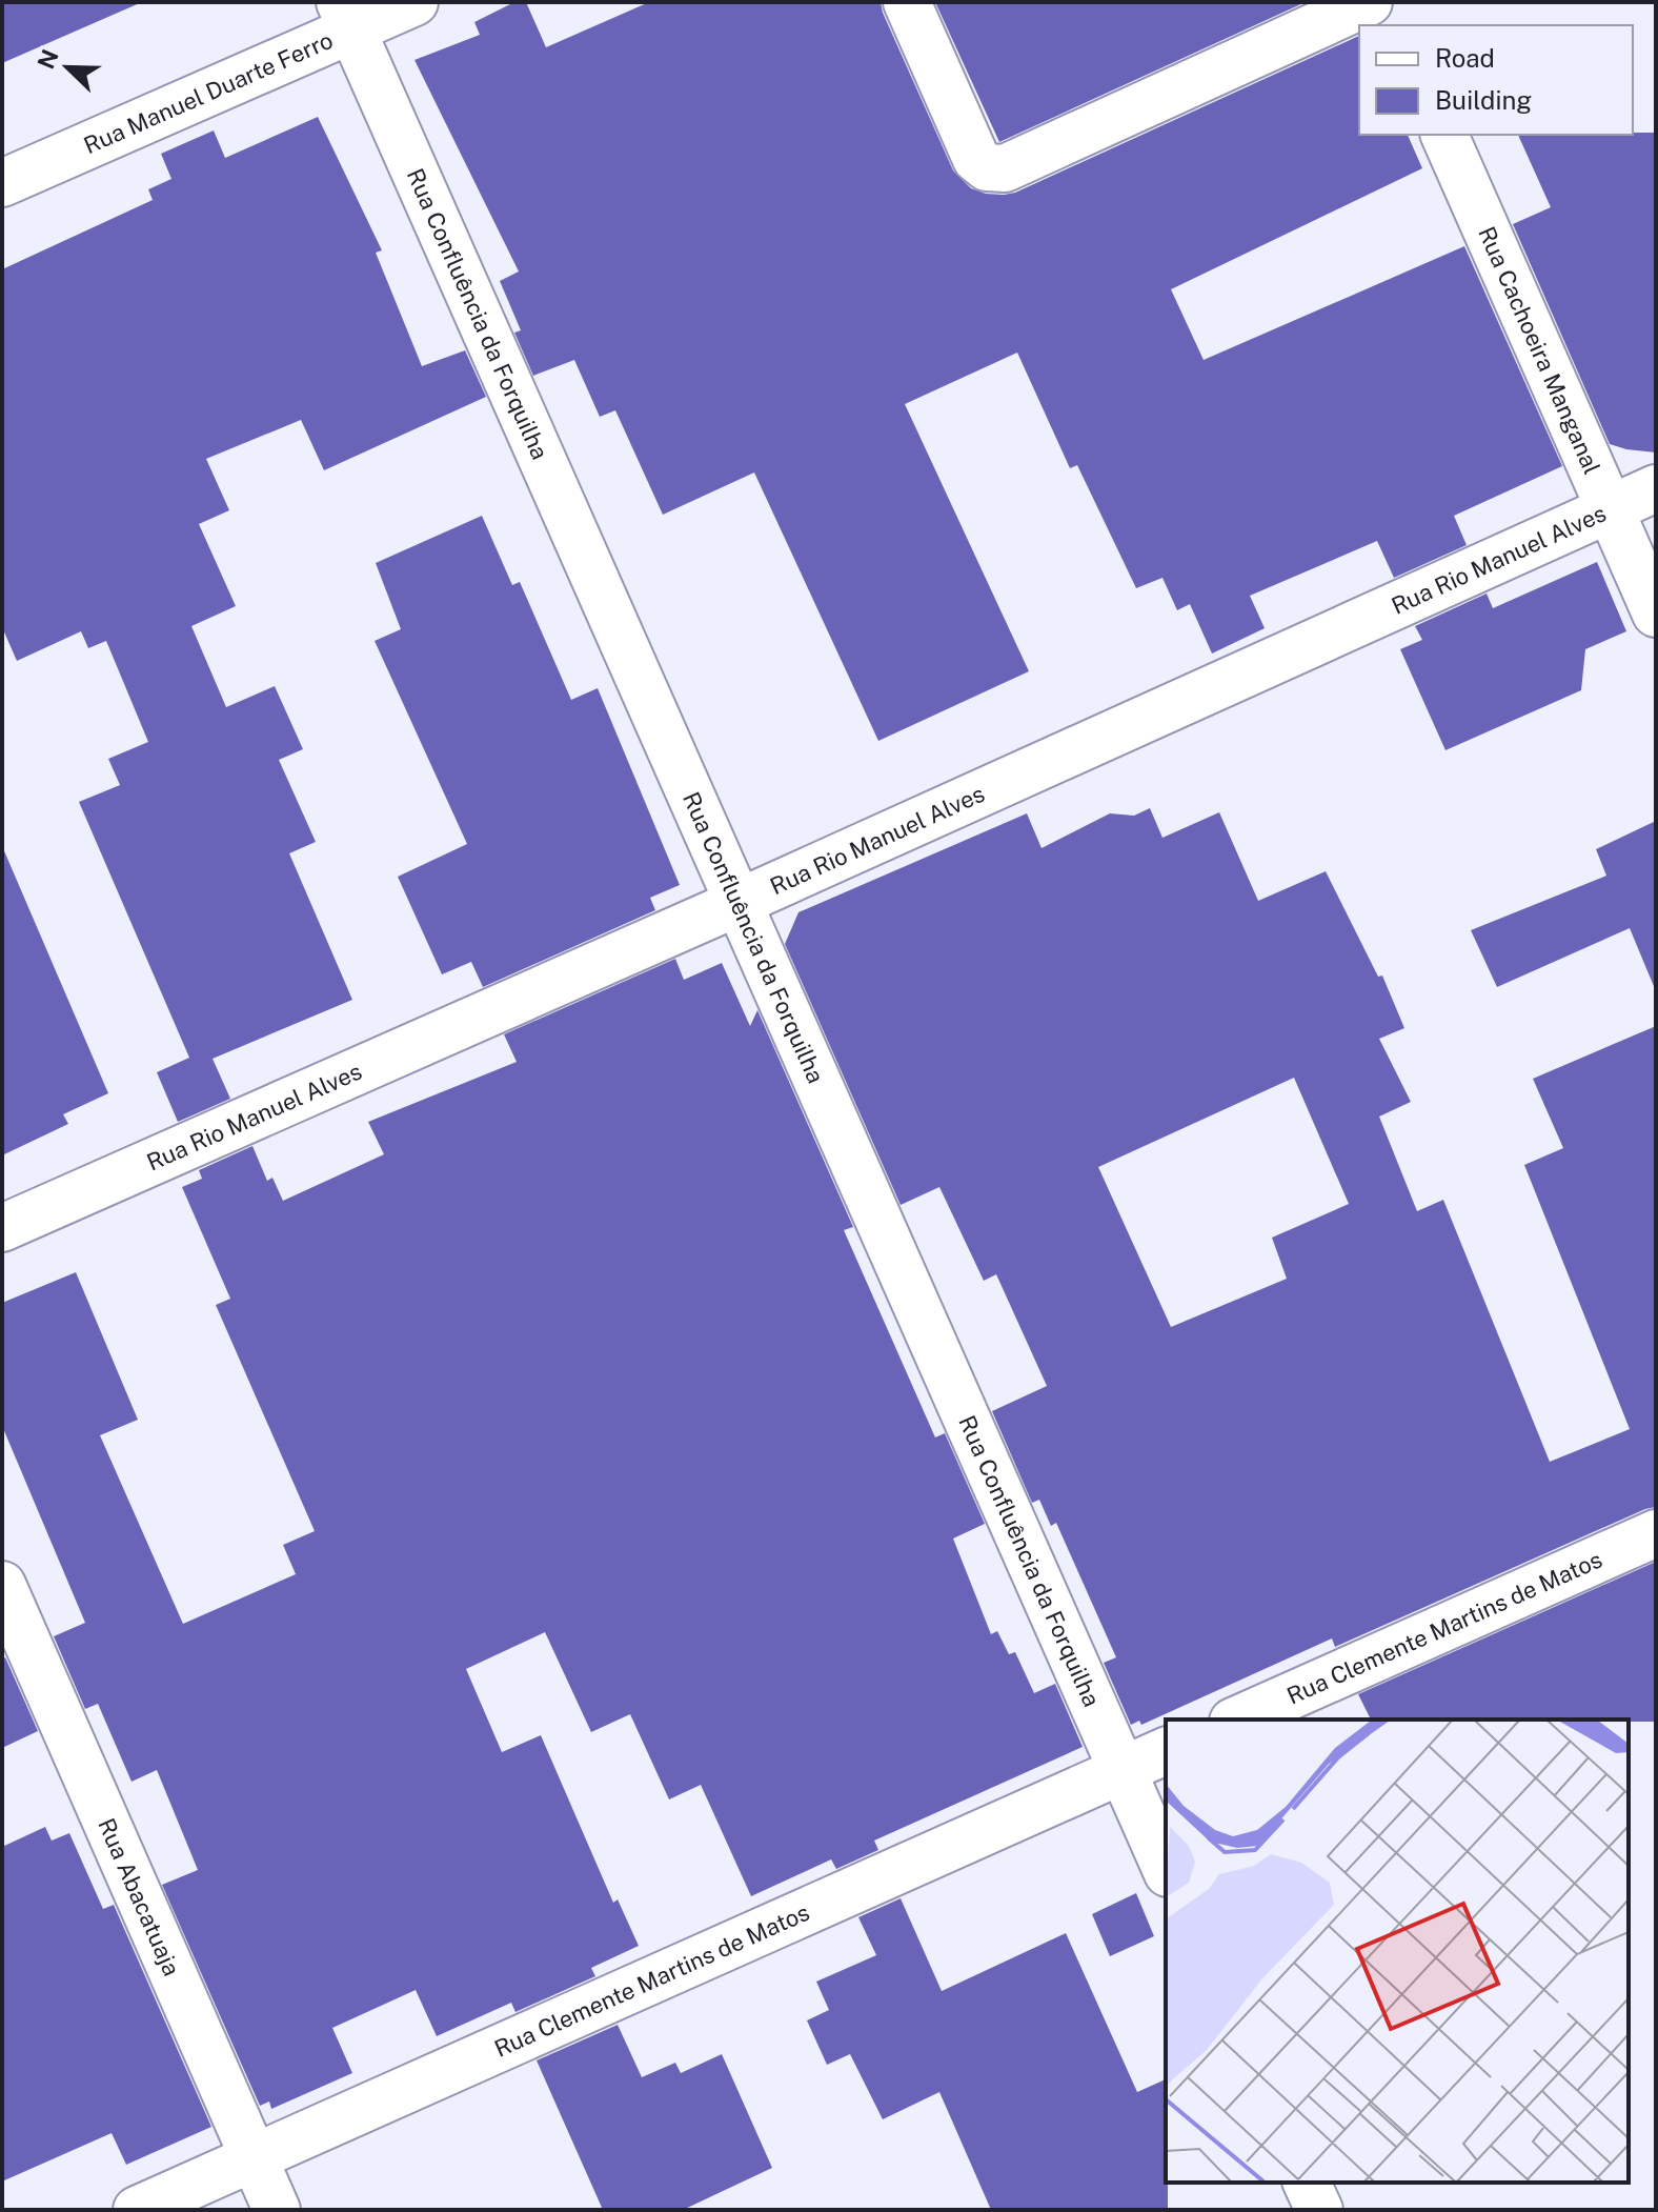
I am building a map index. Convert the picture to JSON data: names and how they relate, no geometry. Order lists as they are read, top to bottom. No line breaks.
{"streets":{"street":["Rua Manuel Duarte Ferro","Rua Confluência da Forquilha","Rua Cachoeira Manganal","Rua Rio Manuel Alves","Rua Clemente Martins de Matos","Rua Abacatuaja"]},"crossings":[["Rua Manuel Duarte Ferro","Rua Confluência da Forquilha"],["Rua Confluência da Forquilha","Rua Rio Manuel Alves"],["Rua Confluência da Forquilha","Rua Clemente Martins de Matos"],["Rua Cachoeira Manganal","Rua Rio Manuel Alves"],["Rua Clemente Martins de Matos","Rua Abacatuaja"]],"legend":["Road","Building"],"north":"top left"}
